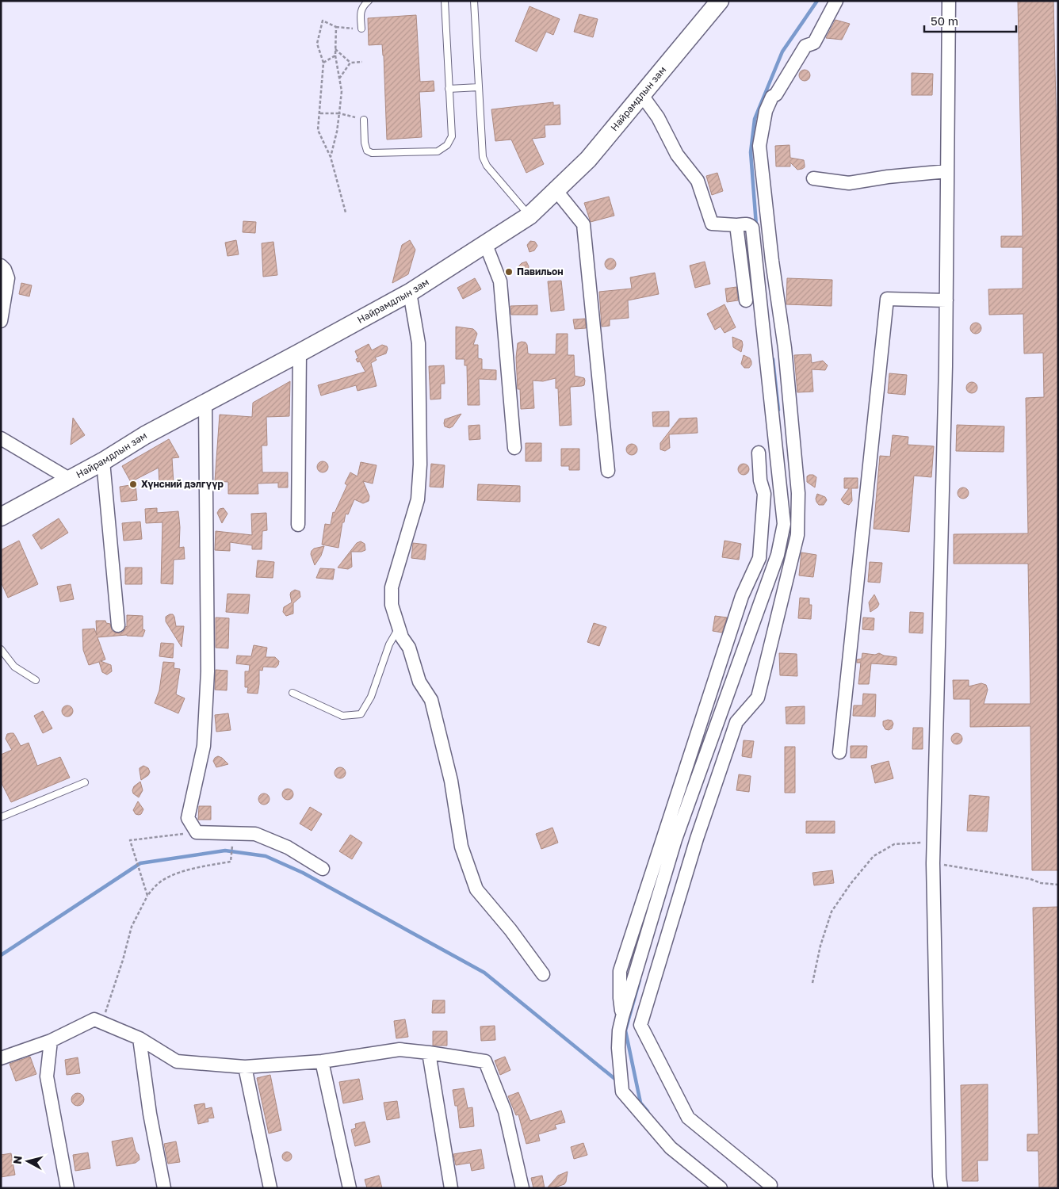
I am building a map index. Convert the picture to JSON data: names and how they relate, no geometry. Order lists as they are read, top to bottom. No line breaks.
{"streets":{"main road":["Найрамдлын зам"]},"places":["Павильон","Хүнсний дэлгүүр"],"scale_bar":"50 m","north":"left"}
